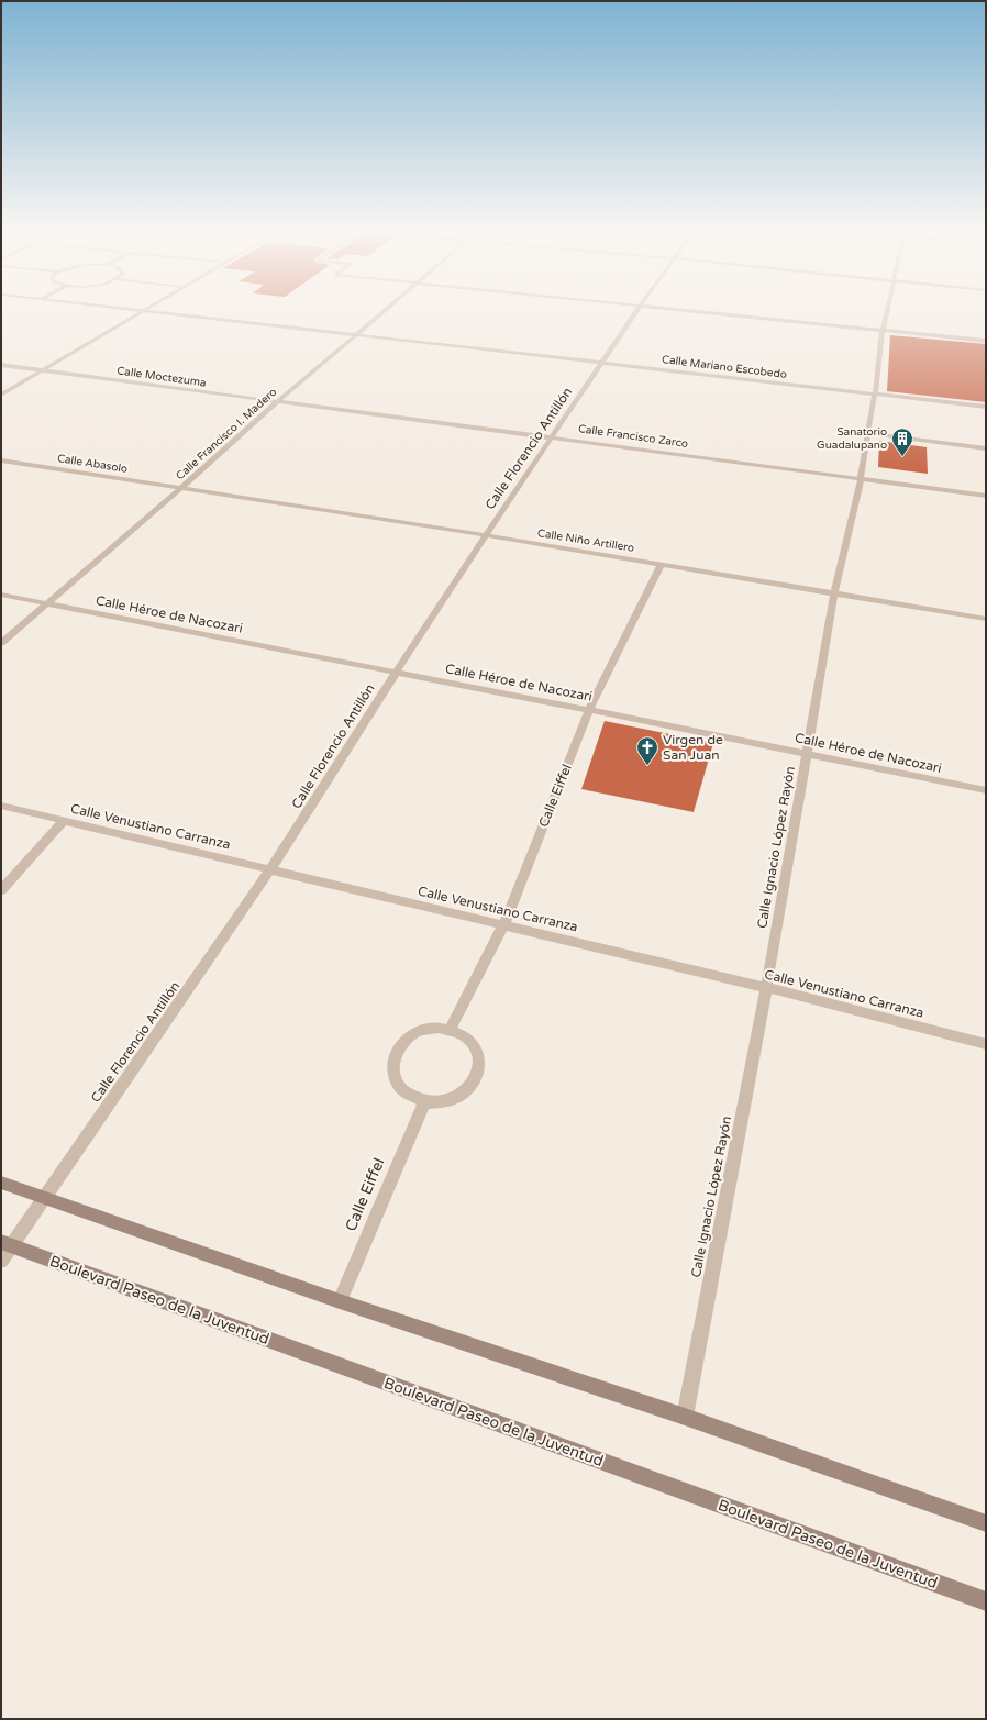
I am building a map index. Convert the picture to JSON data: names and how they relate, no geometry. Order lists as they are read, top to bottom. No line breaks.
{"streets":{"main road":["Boulevard Paseo de la Juventud"],"street":["Calle Mariano Escobedo","Calle Moctezuma","Calle Francisco I. Madero","Calle Francisco Zarco","Calle Florencio Antillón","Calle Abasolo","Calle Niño Artillero","Calle Héroe de Nacozari","Calle Eiffel","Calle Venustiano Carranza","Calle Ignacio López Rayón"]},"crossings":[["Calle Mariano Escobedo","Calle Francisco I. Madero"],["Calle Mariano Escobedo","Calle Florencio Antillón"],["Calle Mariano Escobedo","Calle Ignacio López Rayón"],["Calle Moctezuma","Calle Francisco I. Madero"],["Calle Moctezuma","Calle Francisco Zarco"],["Calle Francisco I. Madero","Calle Francisco Zarco"],["Calle Francisco I. Madero","Calle Abasolo"],["Calle Francisco I. Madero","Calle Niño Artillero"],["Calle Francisco I. Madero","Calle Héroe de Nacozari"],["Calle Francisco Zarco","Calle Florencio Antillón"],["Calle Francisco Zarco","Calle Ignacio López Rayón"],["Calle Florencio Antillón","Calle Niño Artillero"],["Calle Florencio Antillón","Calle Héroe de Nacozari"],["Calle Florencio Antillón","Calle Venustiano Carranza"],["Calle Florencio Antillón","Boulevard Paseo de la Juventud"],["Calle Abasolo","Calle Niño Artillero"],["Calle Niño Artillero","Calle Eiffel"],["Calle Niño Artillero","Calle Ignacio López Rayón"],["Calle Héroe de Nacozari","Calle Eiffel"],["Calle Héroe de Nacozari","Calle Ignacio López Rayón"],["Calle Eiffel","Calle Venustiano Carranza"],["Calle Venustiano Carranza","Calle Ignacio López Rayón"]],"places":{"building":["Sanatorio Guadalupano"],"church":["Virgen de San Juan"]}}
